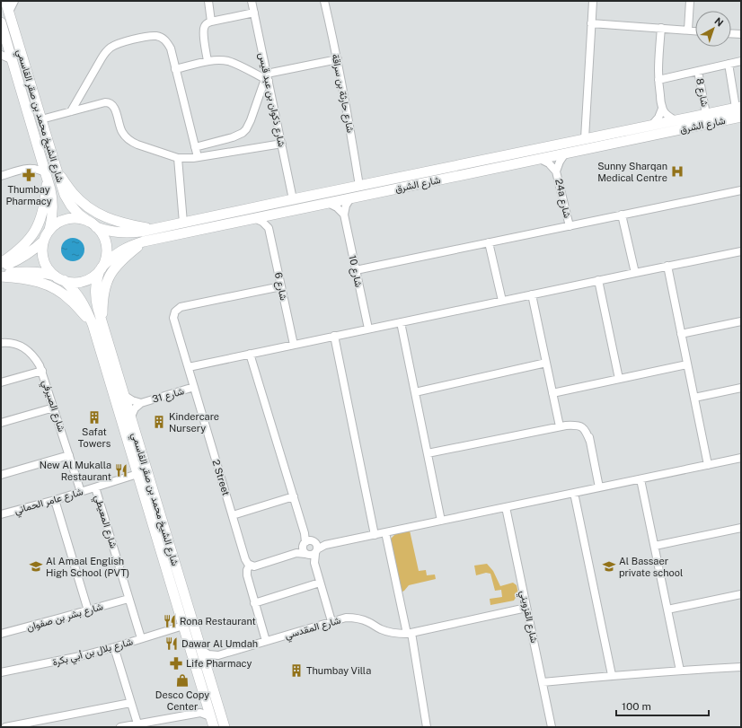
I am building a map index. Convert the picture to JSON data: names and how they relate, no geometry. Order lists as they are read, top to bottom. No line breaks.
{"streets":{"main road":["شارع الشيخ محمد بن صقر القاسمي","شارع الشرق"],"street":["شارع 8","شارع حارثة بن سراقة","شارع ذكوان بن عبد قيس","24a شارع","شارع 10","شارع 6","شارع 31","شارع الصيرفي","2 Street","شارع عامر الحماني","شارع المعيطي","شارع بشر بن صفوان","شارع القزويني","شارع المقدسي","شارع بلال بن أبي بكرة"]},"crossings":[["شارع 8","شارع الشرق"],["شارع حارثة بن سراقة","شارع الشرق"],["شارع ذكوان بن عبد قيس","شارع الشرق"],["شارع الشيخ محمد بن صقر القاسمي","شارع الشرق"],["شارع الشيخ محمد بن صقر القاسمي","شارع 31"],["شارع الشيخ محمد بن صقر القاسمي","شارع عامر الحماني"],["شارع الشيخ محمد بن صقر القاسمي","شارع بلال بن أبي بكرة"],["شارع الشرق","24a شارع"],["شارع 6","2 Street"],["شارع 31","2 Street"],["شارع الصيرفي","شارع عامر الحماني"],["2 Street","شارع المقدسي"],["شارع عامر الحماني","شارع المعيطي"],["شارع المعيطي","شارع بشر بن صفوان"],["شارع المعيطي","شارع بلال بن أبي بكرة"],["شارع القزويني","شارع المقدسي"]],"places":{"hospital":["Sunny Sharqan Medical Centre"],"pharmacy":["Thumbay Pharmacy","Life Pharmacy"],"building":["Safat Towers","Kindercare Nursery","Thumbay Villa"],"restaurant":["New Al Mukalla Restaurant","Rona Restaurant","Dawar Al Umdah"],"school or university":["Al Amaal English High School (PVT)","Al Bassaer private school"],"shop":["Desco Copy Center"]},"scale_bar":"100 m","north":"top right"}
